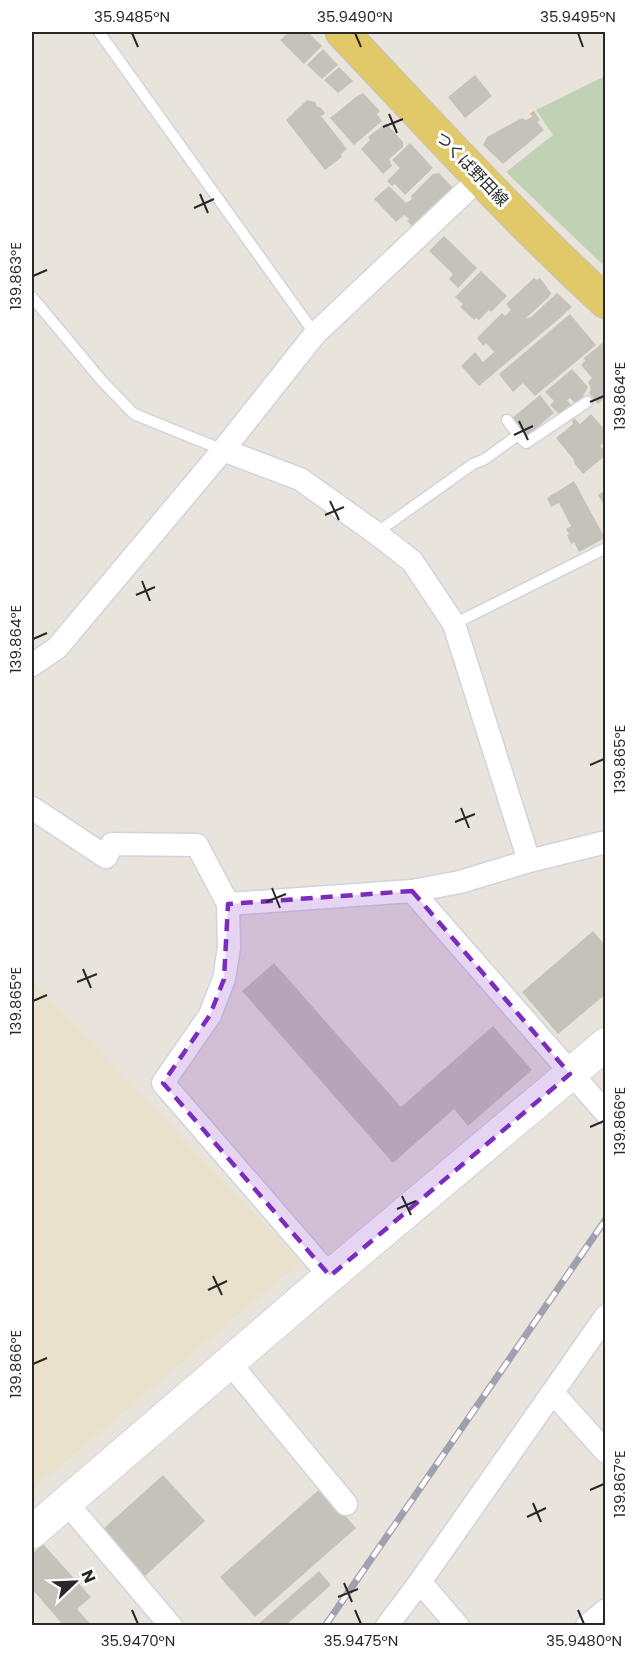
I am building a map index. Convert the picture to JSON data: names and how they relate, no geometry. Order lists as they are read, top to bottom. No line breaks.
{"streets":{"main road":["つくば野田線"]},"north":"top right","coordinates":["35.9485°N","35.9490°N","35.9495°N","139.863°E","139.864°E","139.865°E","139.866°E","139.867°E","35.9470°N","35.9475°N","35.9480°N"]}
